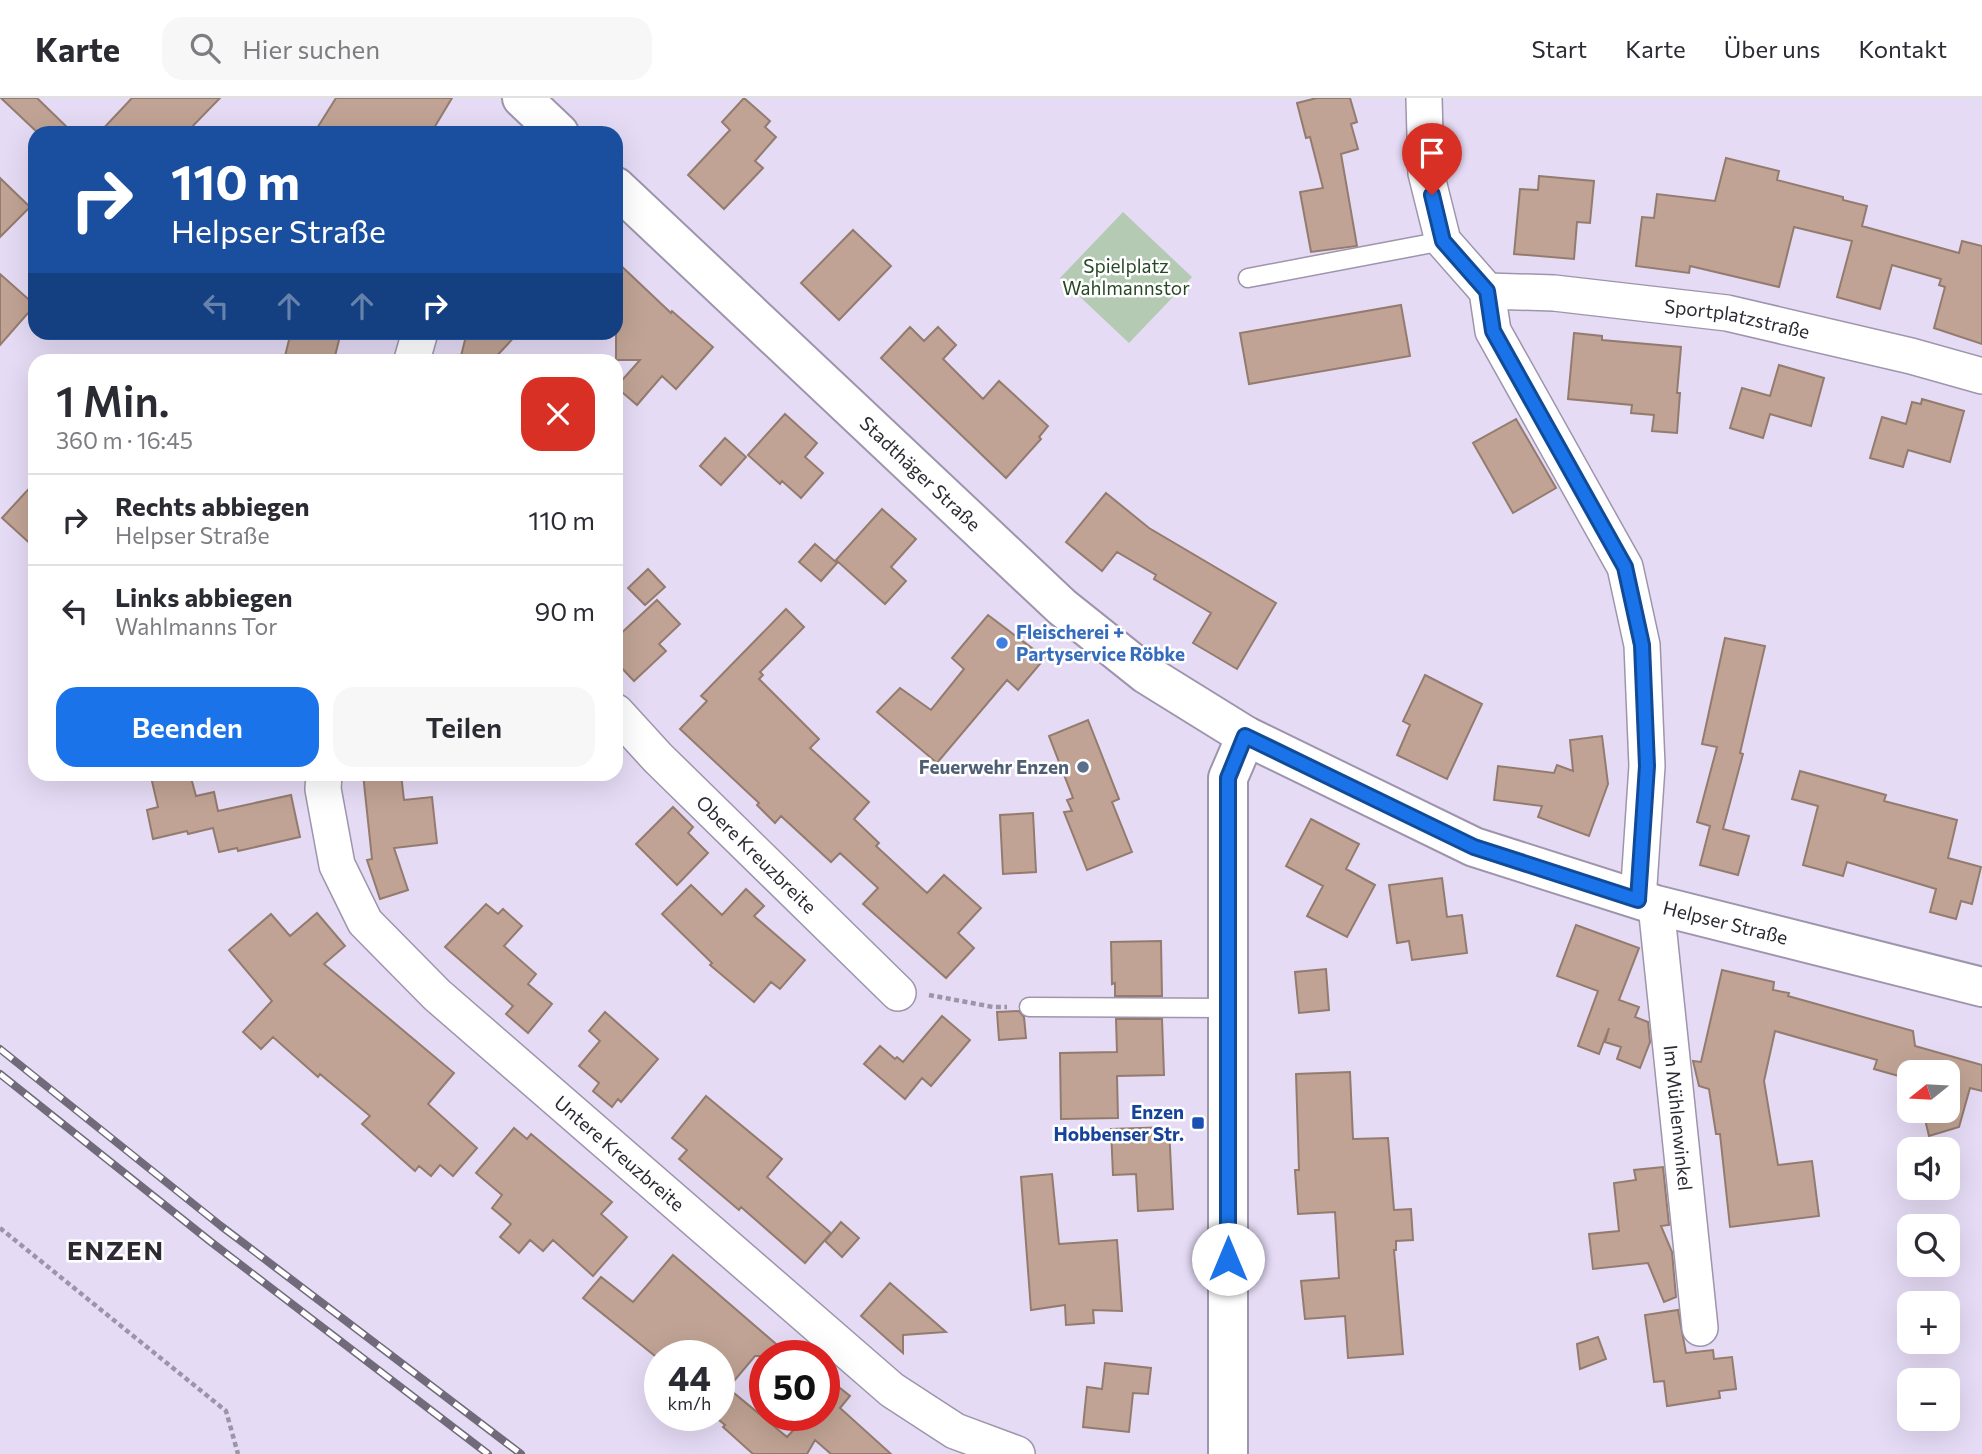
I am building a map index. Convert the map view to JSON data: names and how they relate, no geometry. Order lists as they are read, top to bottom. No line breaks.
{"streets":{"main road":["Stadthäger Straße","Helpser Straße"],"street":["Sportplatzstraße","Obere Kreuzbreite","Im Mühlenwinkel","Untere Kreuzbreite"]},"crossings":[["Sportplatzstraße","Im Mühlenwinkel"],["Stadthäger Straße","Helpser Straße"],["Helpser Straße","Im Mühlenwinkel"]],"districts":["ENZEN"],"parks":["Spielplatz Wahlmannstor"],"places":{"other":["Fleischerei + Partyservice Röbke","Feuerwehr Enzen"],"transit":["Enzen Hobbenser Str."]},"north":"left","page":{"header":"Karte","search":"Hier suchen","nav":["Start","Karte","Über uns","Kontakt"],"turn":["110 m","Helpser Straße"],"heading":["1 Min.","360 m · 16:45"],"list":[{"name":"Rechts abbiegen","note":"Helpser Straße","value":"110 m"},{"name":"Links abbiegen","note":"Wahlmanns Tor","value":"90 m"}],"buttons":["Beenden","Teilen"],"map_buttons":["+","−"],"speed":"44 km/h","limit":"50"}}
